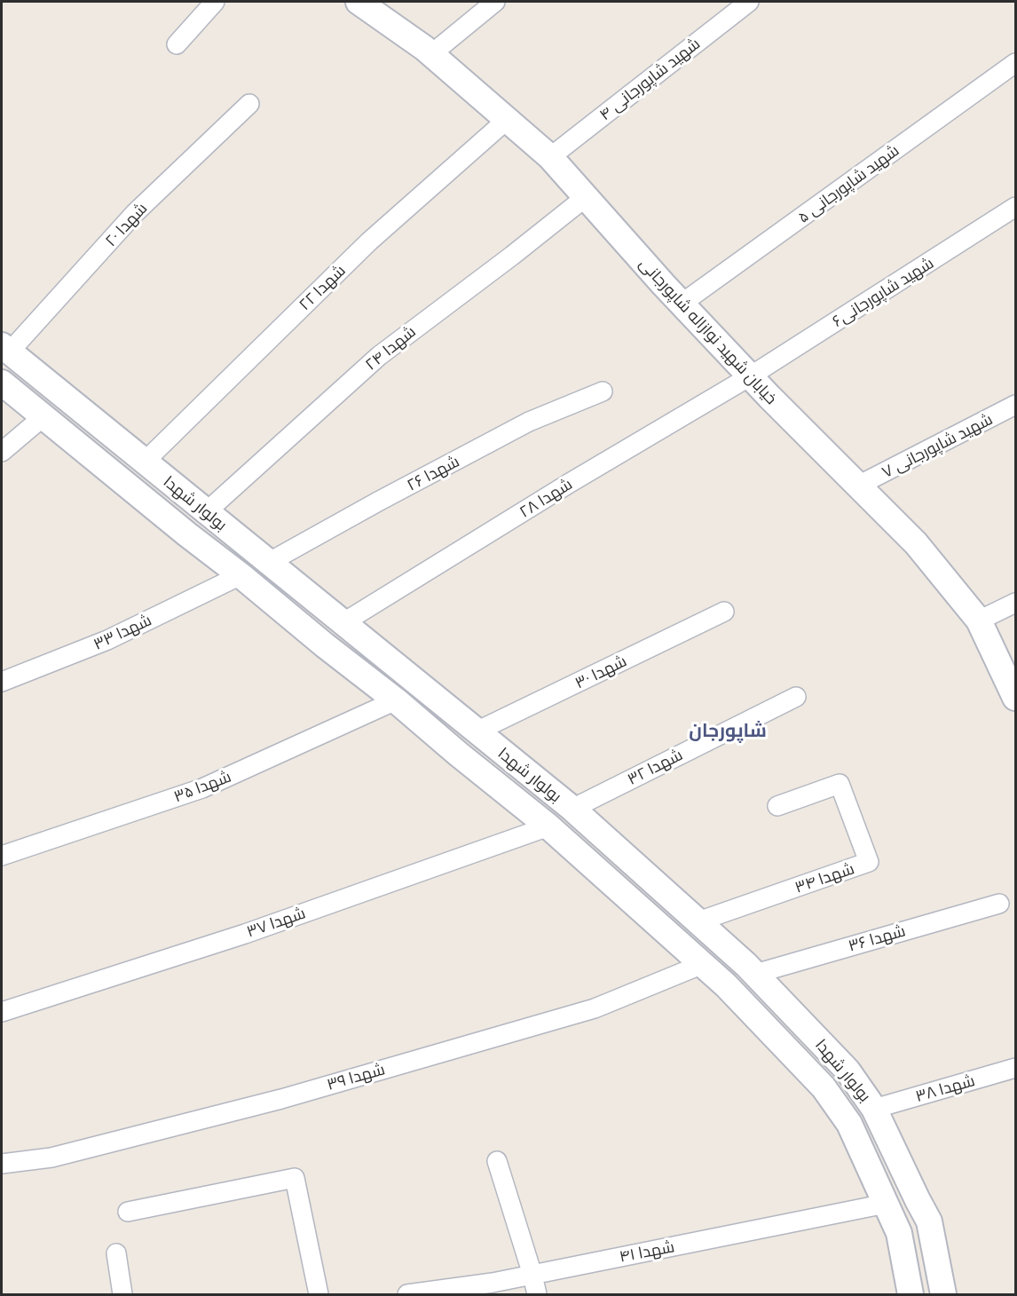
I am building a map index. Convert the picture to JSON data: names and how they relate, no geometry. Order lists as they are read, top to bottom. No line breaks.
{"streets":{"main road":["خیابان شهید نوازاله شاپورجانی","بولوار شهدا"],"street":["شهید شاپورجانی ۴","شهید شاپورجانی ۵","شهدا ۲۰","شهدا ۲۲","شهید شاپورجانی۶","شهدا ۲۴","شهید شاپورجانی ۷","شهدا ۲۶","شهدا ۲۸","شهدا ۳۳","شهدا ۳۰","شهدا ۳۲","شهدا ۳۵","شهدا ۳۴","شهدا ۳۷","شهدا ۳۶","شهدا ۳۹","شهدا ۳۸","شهدا ۴۱"]},"crossings":[["شهید شاپورجانی ۴","خیابان شهید نوازاله شاپورجانی"],["شهید شاپورجانی ۵","خیابان شهید نوازاله شاپورجانی"],["شهدا ۲۰","بولوار شهدا"],["شهدا ۲۲","خیابان شهید نوازاله شاپورجانی"],["شهدا ۲۲","بولوار شهدا"],["شهید شاپورجانی۶","خیابان شهید نوازاله شاپورجانی"],["شهید شاپورجانی۶","شهدا ۲۸"],["خیابان شهید نوازاله شاپورجانی","شهدا ۲۴"],["خیابان شهید نوازاله شاپورجانی","شهید شاپورجانی ۷"],["خیابان شهید نوازاله شاپورجانی","شهدا ۲۸"],["شهدا ۲۴","بولوار شهدا"],["شهدا ۲۶","بولوار شهدا"],["شهدا ۲۸","بولوار شهدا"],["بولوار شهدا","شهدا ۳۳"],["بولوار شهدا","شهدا ۳۰"],["بولوار شهدا","شهدا ۳۲"],["بولوار شهدا","شهدا ۳۵"],["بولوار شهدا","شهدا ۳۴"],["بولوار شهدا","شهدا ۳۷"],["بولوار شهدا","شهدا ۳۶"],["بولوار شهدا","شهدا ۳۹"],["بولوار شهدا","شهدا ۳۸"],["بولوار شهدا","شهدا ۴۱"]],"districts":["شاپورجان"]}
